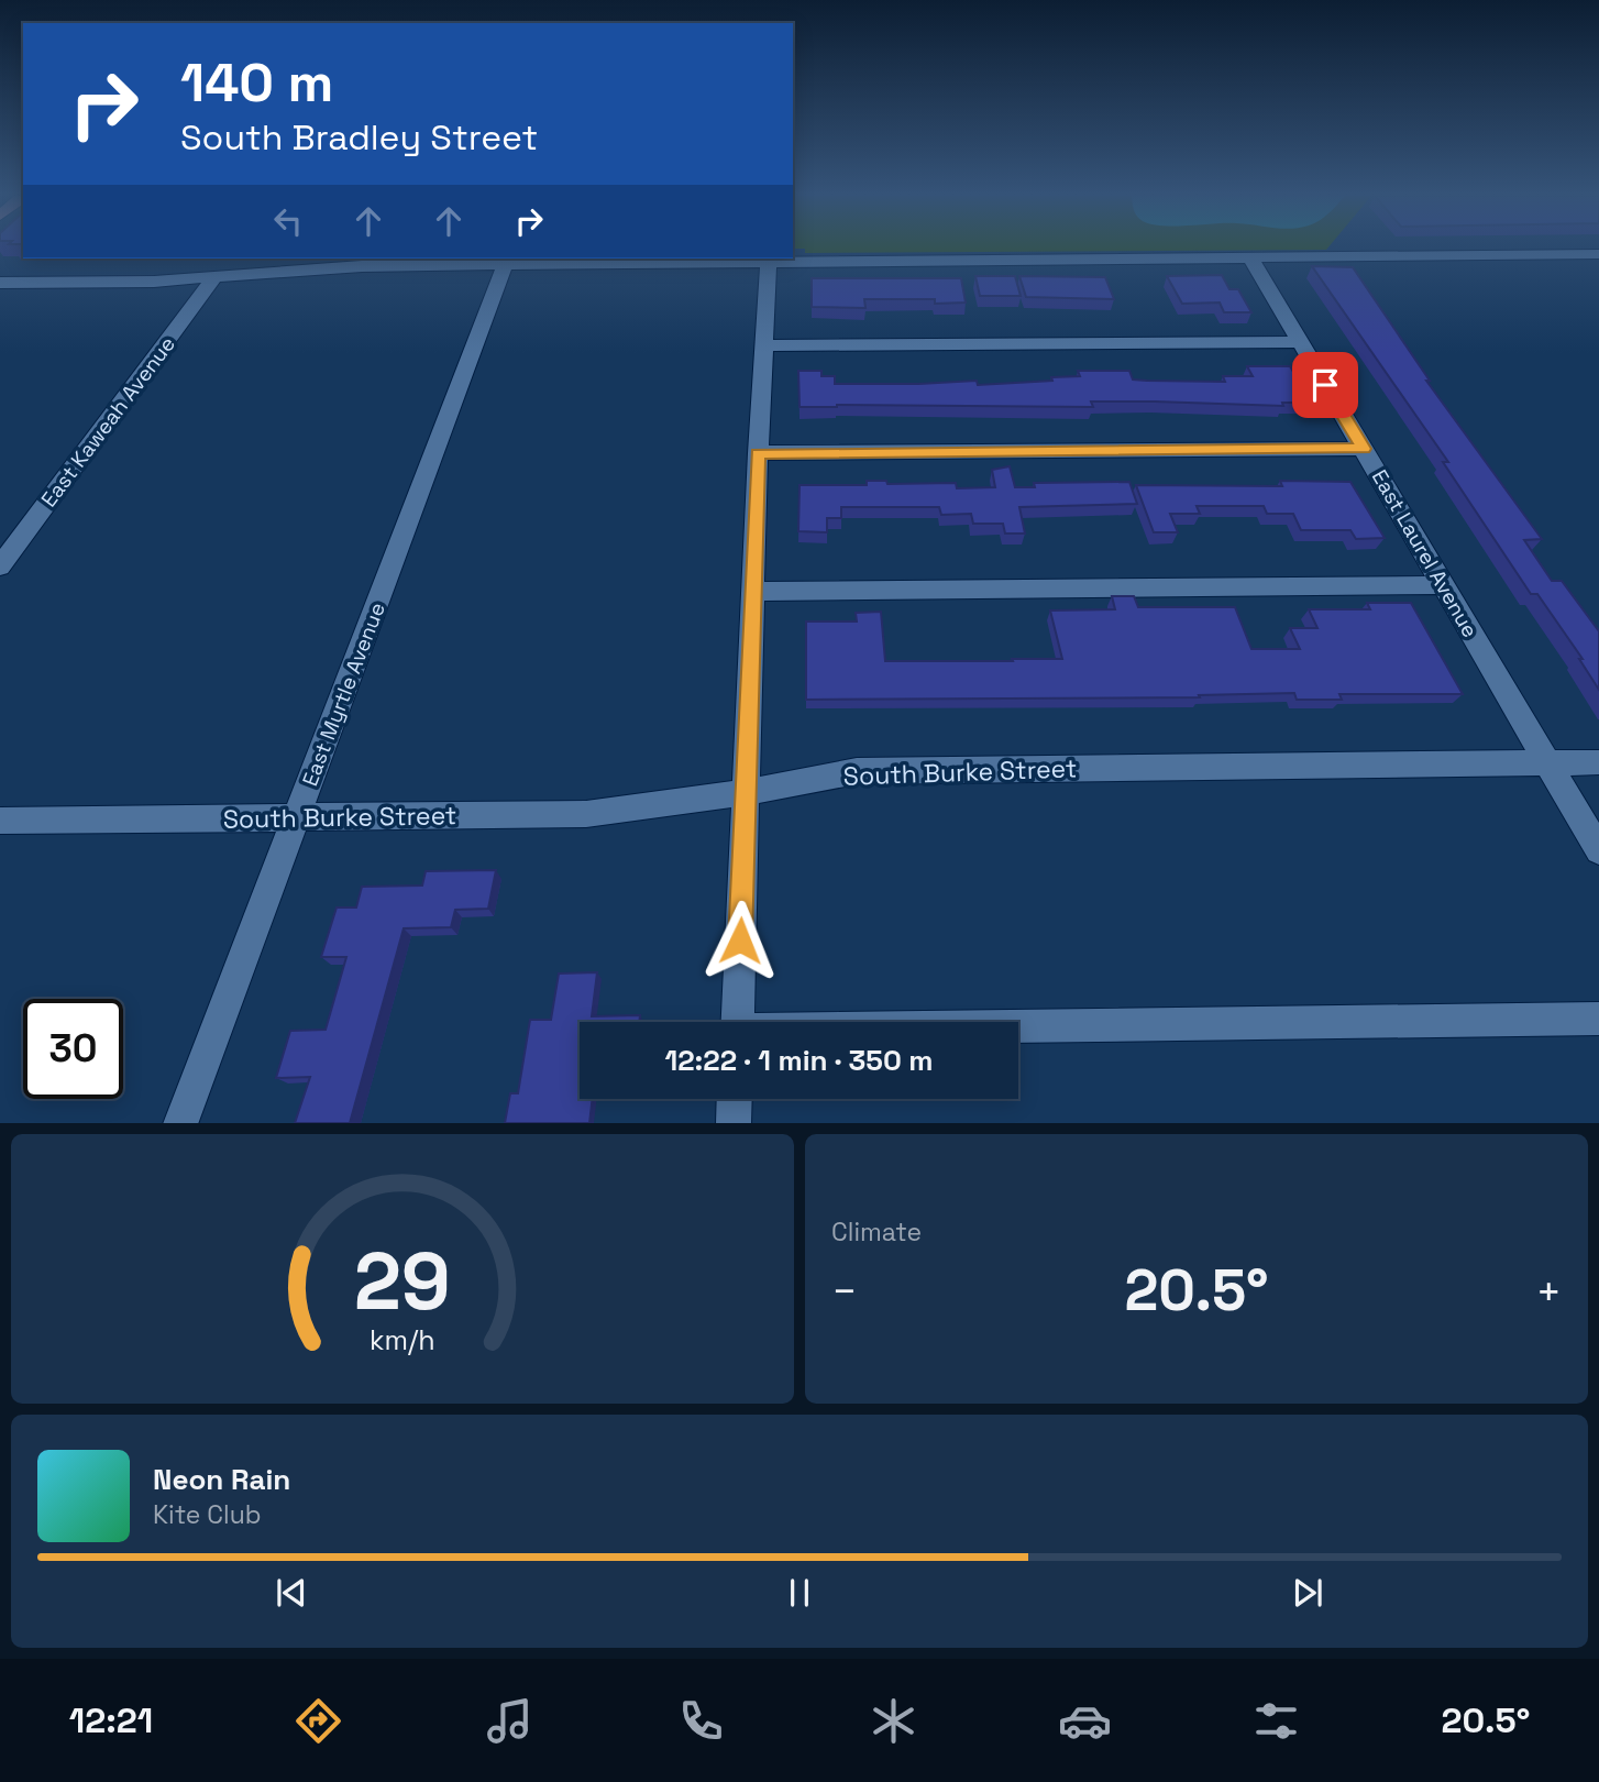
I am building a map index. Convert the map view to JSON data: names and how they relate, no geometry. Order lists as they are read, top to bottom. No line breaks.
{"streets":{"street":["East Kaweah Avenue","East Laurel Avenue","East Myrtle Avenue","South Burke Street"]},"crossings":[["East Laurel Avenue","South Burke Street"],["East Myrtle Avenue","South Burke Street"]],"page":{"turn":["140 m","South Bradley Street"],"limit":"30","trip":"12:22 · 1 min · 350 m","tile":"Climate","heat":["−","20.5°","+"],"song":["Neon Rain","Kite Club"],"tabs":["12:21","20.5°"],"gauge":["29","km/h"]}}
